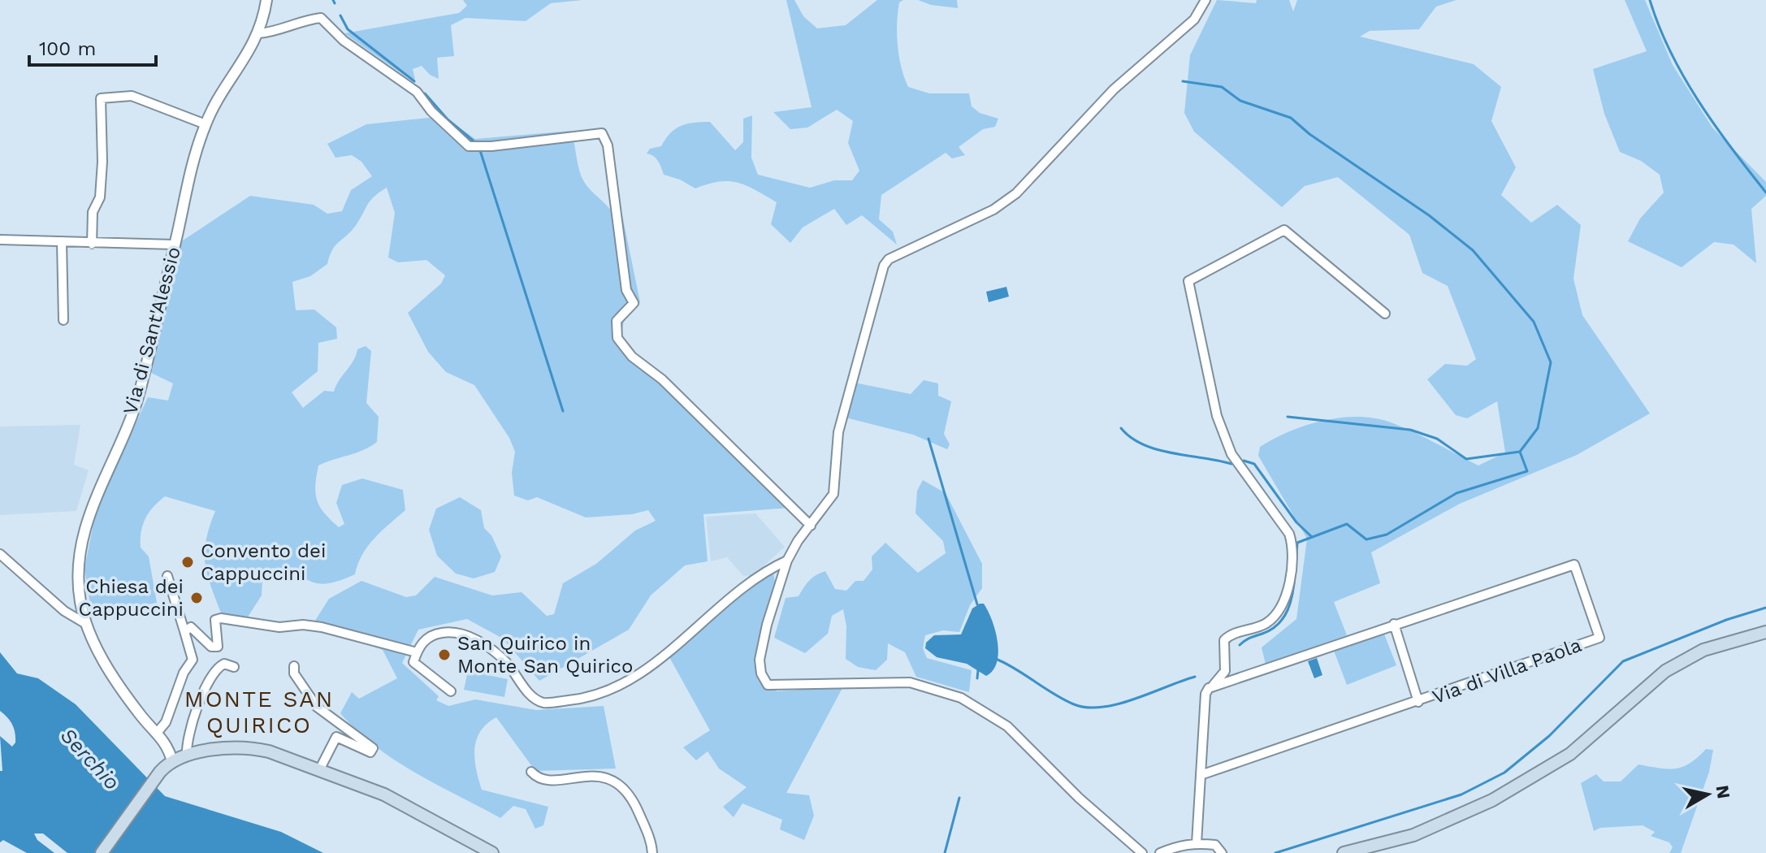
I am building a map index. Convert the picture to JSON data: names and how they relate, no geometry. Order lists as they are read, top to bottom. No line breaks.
{"streets":{"street":["Via di Sant'Alessio","Via di Villa Paola"]},"districts":["MONTE SAN QUIRICO"],"water":["Serchio"],"places":["Convento dei Cappuccini","Chiesa dei Cappuccini","San Quirico in Monte San Quirico"],"scale_bar":"100 m","north":"right"}
